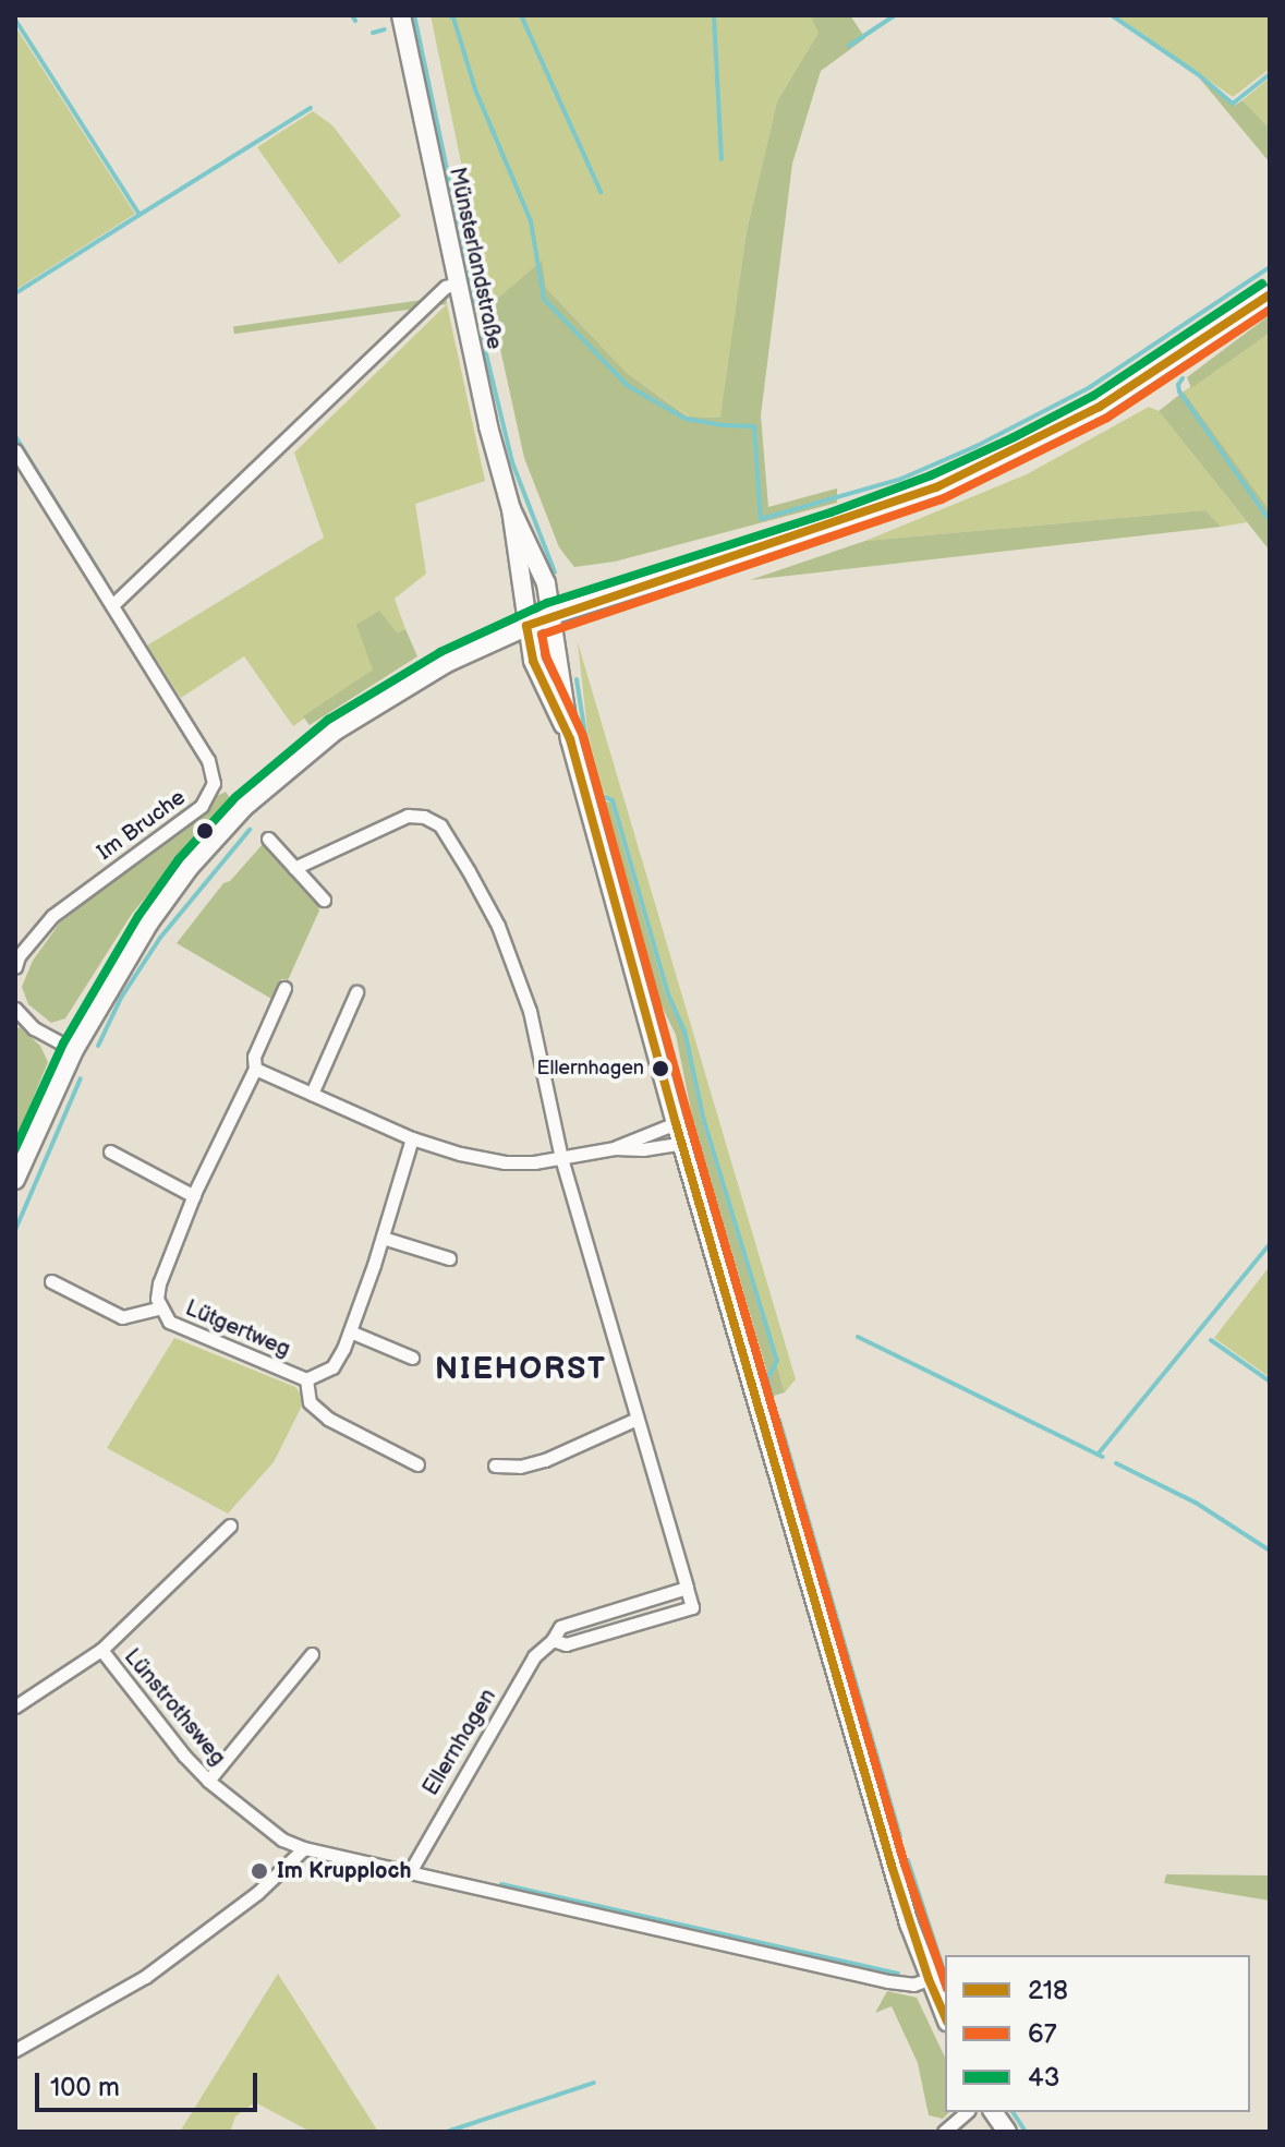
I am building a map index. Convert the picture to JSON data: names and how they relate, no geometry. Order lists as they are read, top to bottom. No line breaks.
{"streets":{"main road":["Münsterlandstraße"],"street":["Im Bruche","Lütgertweg","Lünstrothsweg","Ellernhagen"]},"districts":["NIEHORST"],"places":["Ellernhagen","Im Krupploch"],"lines":["transit line 43","transit line 218","transit line 67"],"legend":["218","67","43"],"scale_bar":"100 m"}
